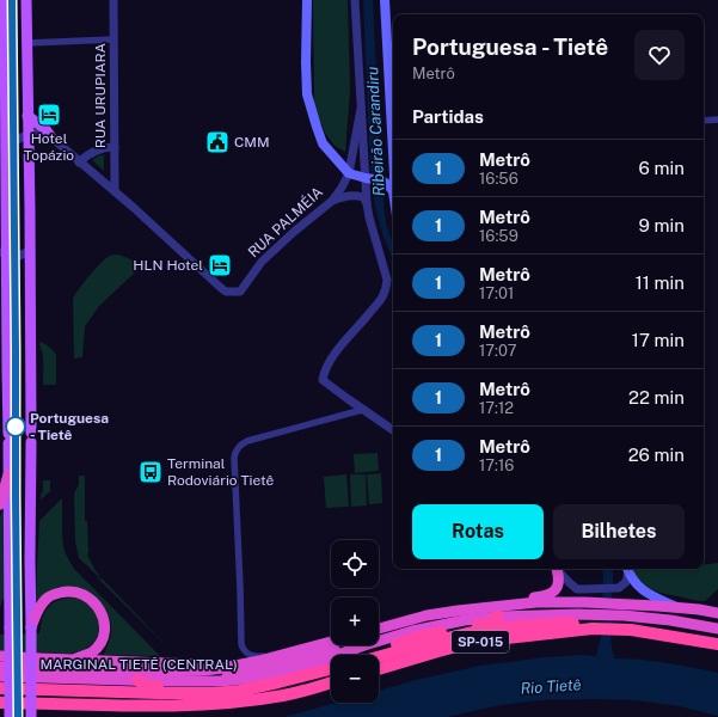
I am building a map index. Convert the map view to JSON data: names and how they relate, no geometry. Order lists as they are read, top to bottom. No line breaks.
{"streets":{"highway":["SP-015","MARGINAL TIETÊ (CENTRAL)"],"street":["RUA URUPIARA","RUA PALMÉIA"]},"crossings":[["RUA URUPIARA","RUA PALMÉIA"]],"water":["Ribeirão Carandiru","Rio Tietê"],"places":{"hotel":["Hotel Topázio","HLN Hotel"],"public building":["CMM"],"other":["Portuguesa - Tietê"],"bus stop":["Terminal Rodoviário Tietê"]},"lines":["metro line 1"],"page":{"heading":[["Portuguesa - Tietê","Metrô"],"Partidas"],"list":[{"mark":"1","name":"Metrô","note":"16:56","value":"6 min"},{"mark":"1","name":"Metrô","note":"16:59","value":"9 min"},{"mark":"1","name":"Metrô","note":"17:01","value":"11 min"},{"mark":"1","name":"Metrô","note":"17:07","value":"17 min"},{"mark":"1","name":"Metrô","note":"17:12","value":"22 min"},{"mark":"1","name":"Metrô","note":"17:16","value":"26 min"}],"buttons":["Rotas","Bilhetes"],"map_buttons":["+","−"]}}
